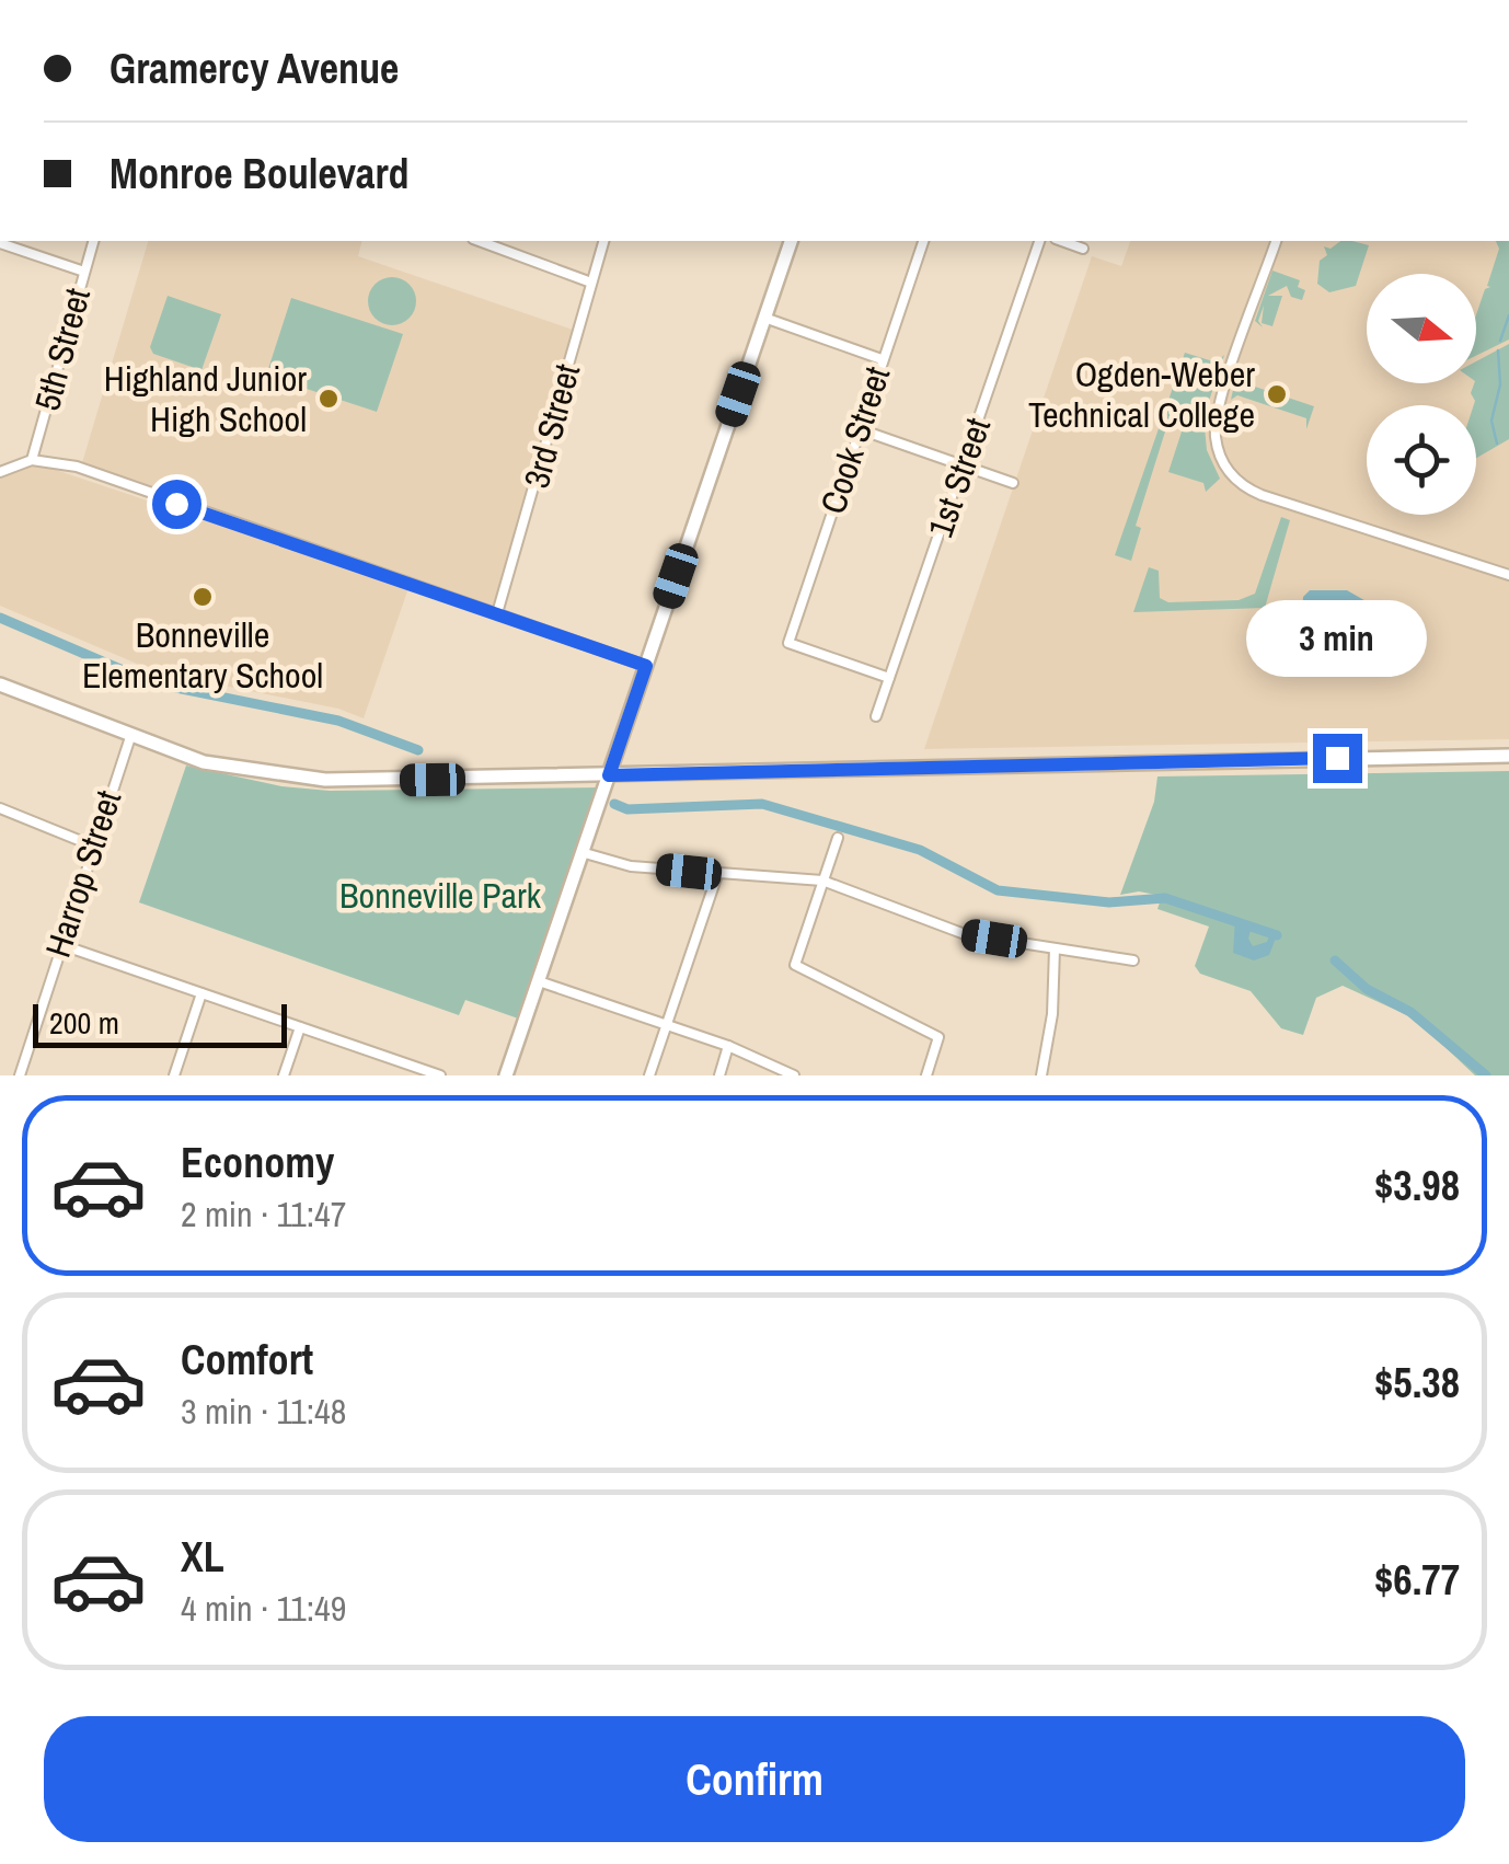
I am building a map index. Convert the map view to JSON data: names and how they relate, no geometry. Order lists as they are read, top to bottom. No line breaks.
{"streets":{"street":["5th Street","3rd Street","Cook Street","1st Street","Harrop Street"]},"crossings":[["Cook Street","1st Street"]],"parks":["Bonneville Park"],"places":["Ogden-Weber Technical College","Highland Junior High School","Bonneville Elementary School"],"scale_bar":"200 m","north":"right","page":{"banner":["Gramercy Avenue","Monroe Boulevard"],"bubble":"3 min","scale":"200 m","list":[{"name":"Economy","note":"2 min · 11:47","value":"$3.98"},{"name":"Comfort","note":"3 min · 11:48","value":"$5.38"},{"name":"XL","note":"4 min · 11:49","value":"$6.77"}],"buttons":"Confirm"}}
